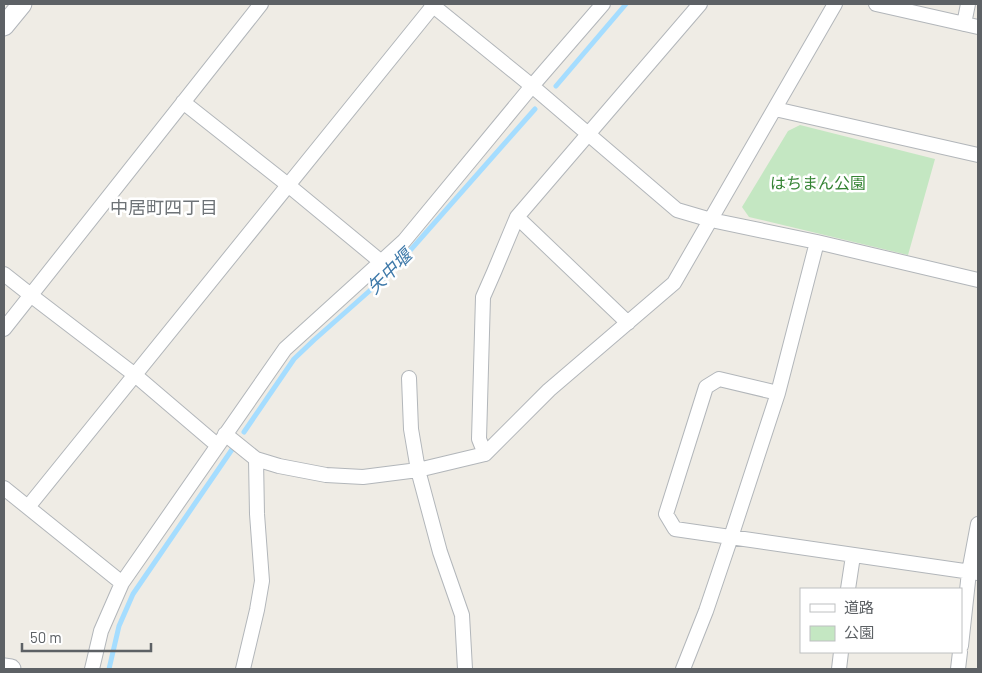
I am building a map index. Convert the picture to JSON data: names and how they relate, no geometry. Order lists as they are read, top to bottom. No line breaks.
{"districts":["中居町四丁目"],"water":["矢中堰"],"parks":["はちまん公園"],"legend":["道路","公園"],"scale_bar":"50 m"}
